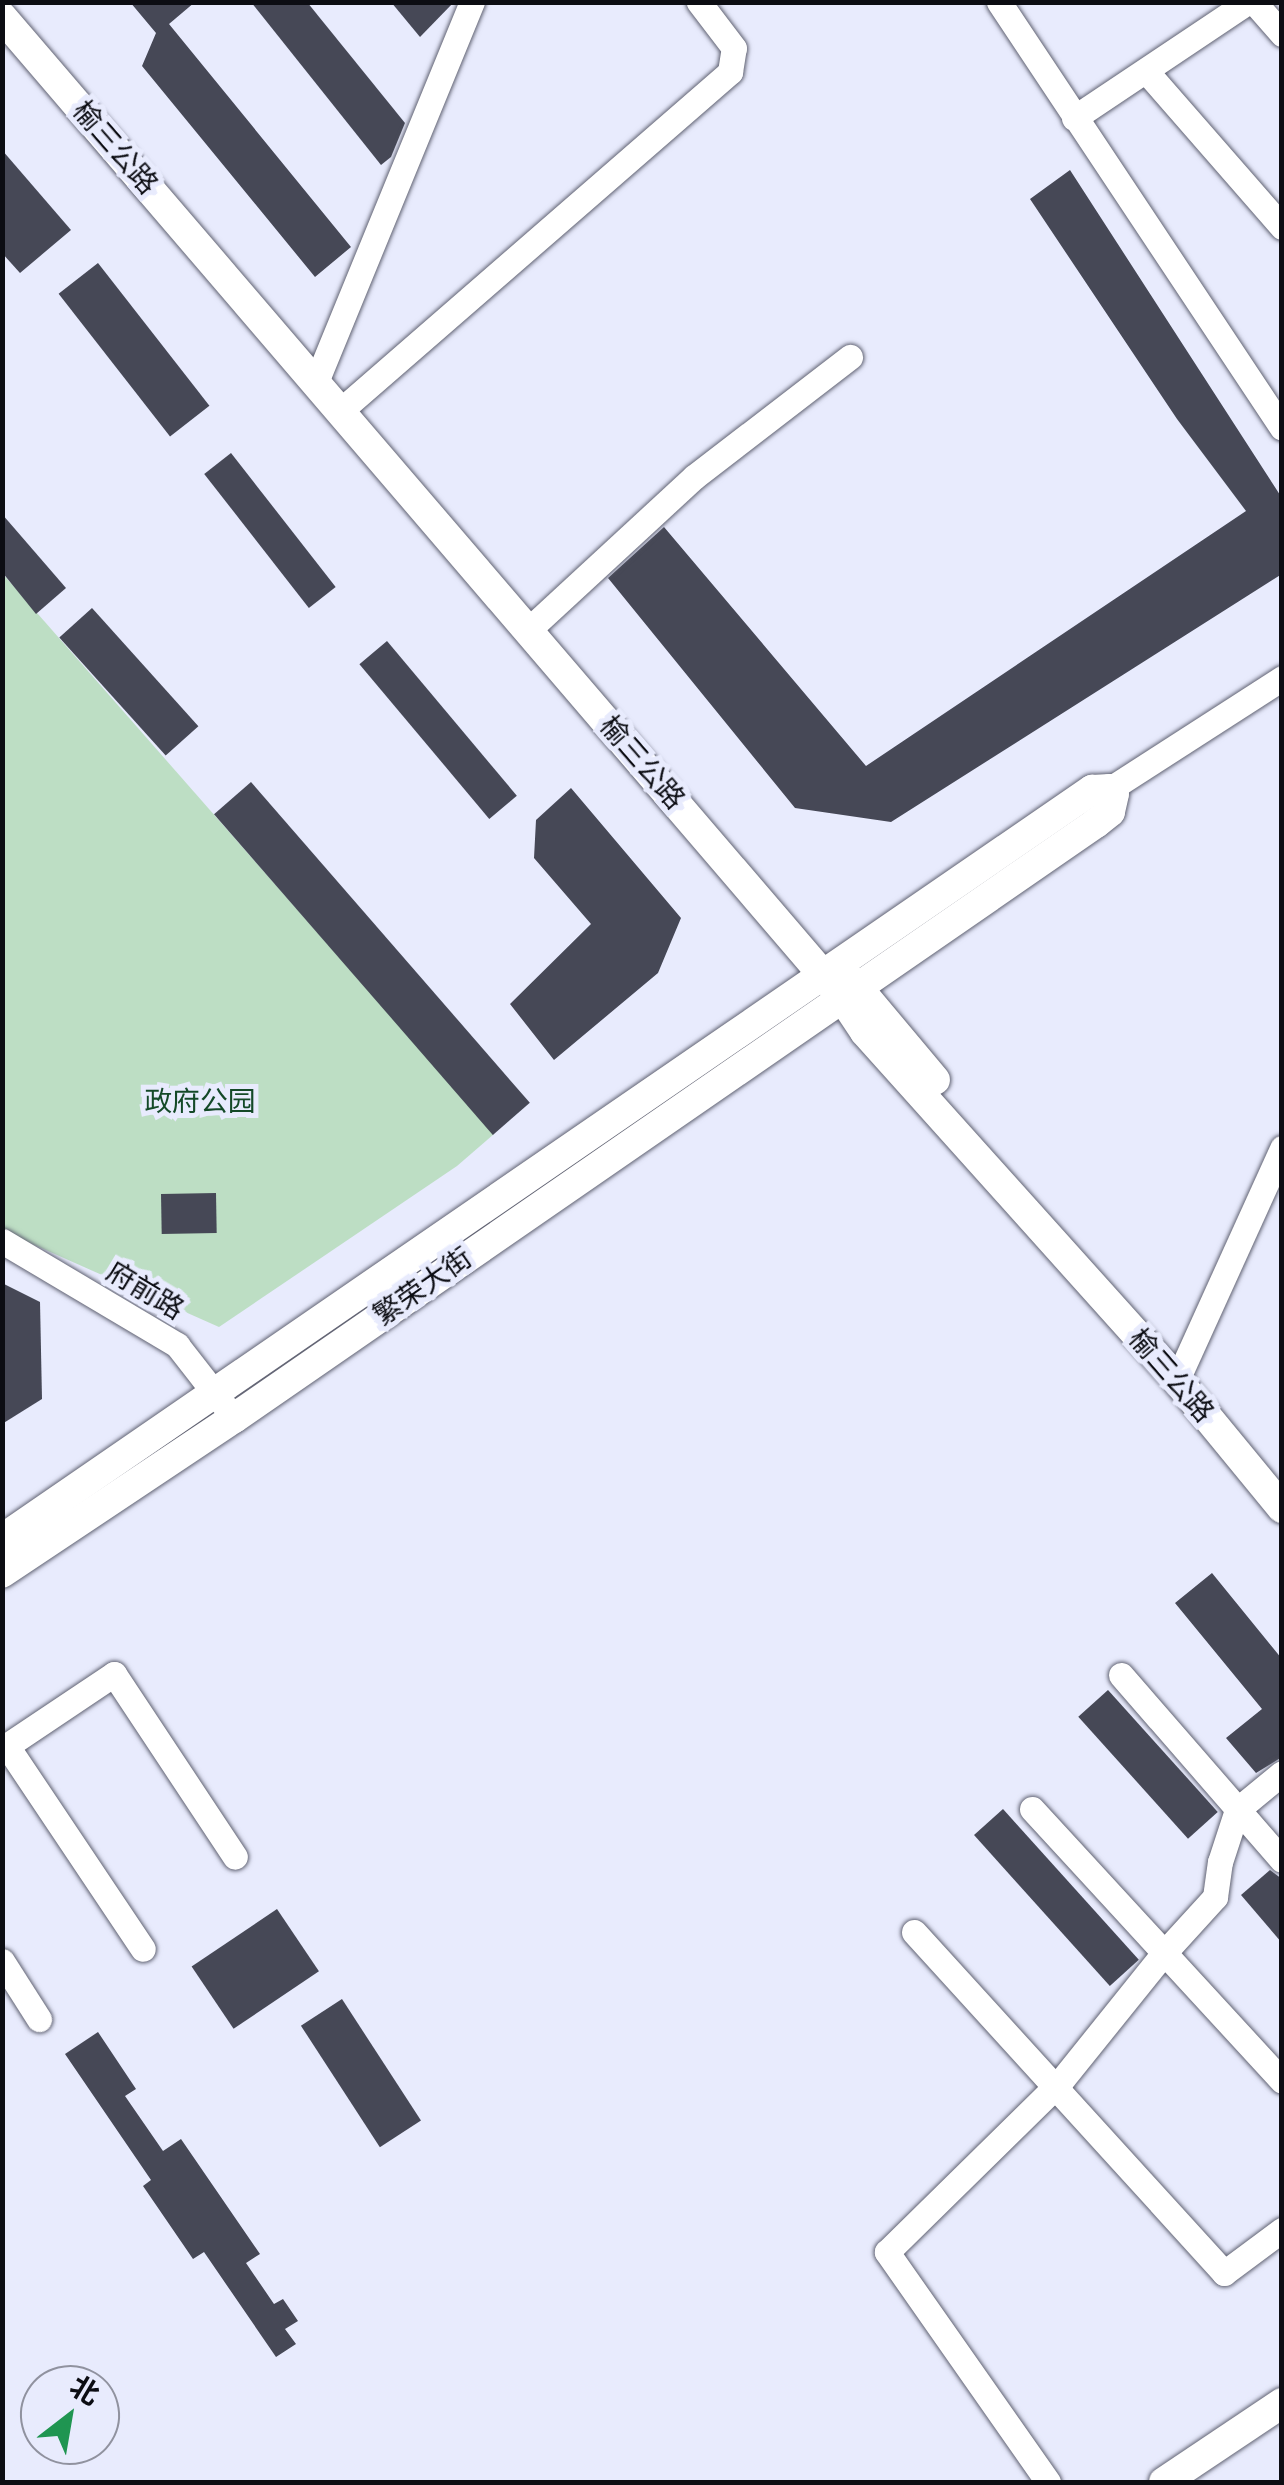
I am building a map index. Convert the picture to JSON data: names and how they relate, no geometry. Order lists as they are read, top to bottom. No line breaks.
{"streets":{"main road":["榆三公路","繁荣大街"],"street":["府前路"]},"crossings":[["榆三公路","繁荣大街"],["繁荣大街","府前路"]],"parks":["政府公园"],"north":"top right"}
